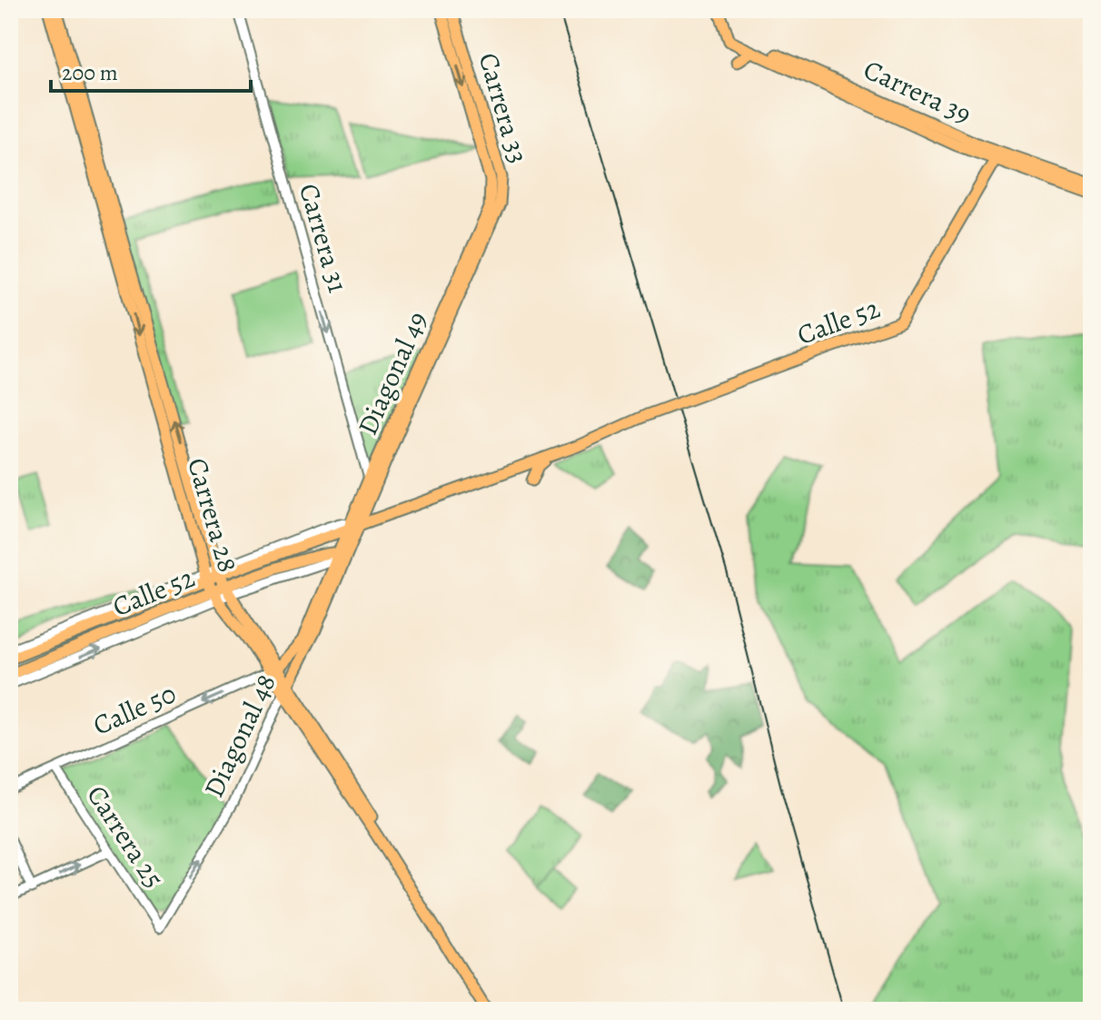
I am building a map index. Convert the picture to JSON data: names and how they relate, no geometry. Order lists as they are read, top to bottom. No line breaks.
{"streets":{"main road":["Carrera 39","Carrera 33","Calle 52","Diagonal 49","Carrera 28","Diagonal 48"],"street":["Carrera 31","Calle 50","Carrera 25"]},"crossings":[["Carrera 39","Calle 52"],["Carrera 33","Diagonal 49"],["Carrera 31","Diagonal 49"],["Calle 52","Diagonal 49"],["Calle 52","Carrera 28"],["Calle 52","Diagonal 48"],["Diagonal 49","Diagonal 48"],["Carrera 28","Calle 50"],["Carrera 28","Diagonal 48"],["Calle 50","Diagonal 48"],["Calle 50","Carrera 25"],["Diagonal 48","Carrera 25"]],"one_way":["Carrera 31","Calle 50","Diagonal 48"],"scale_bar":"200 m"}
